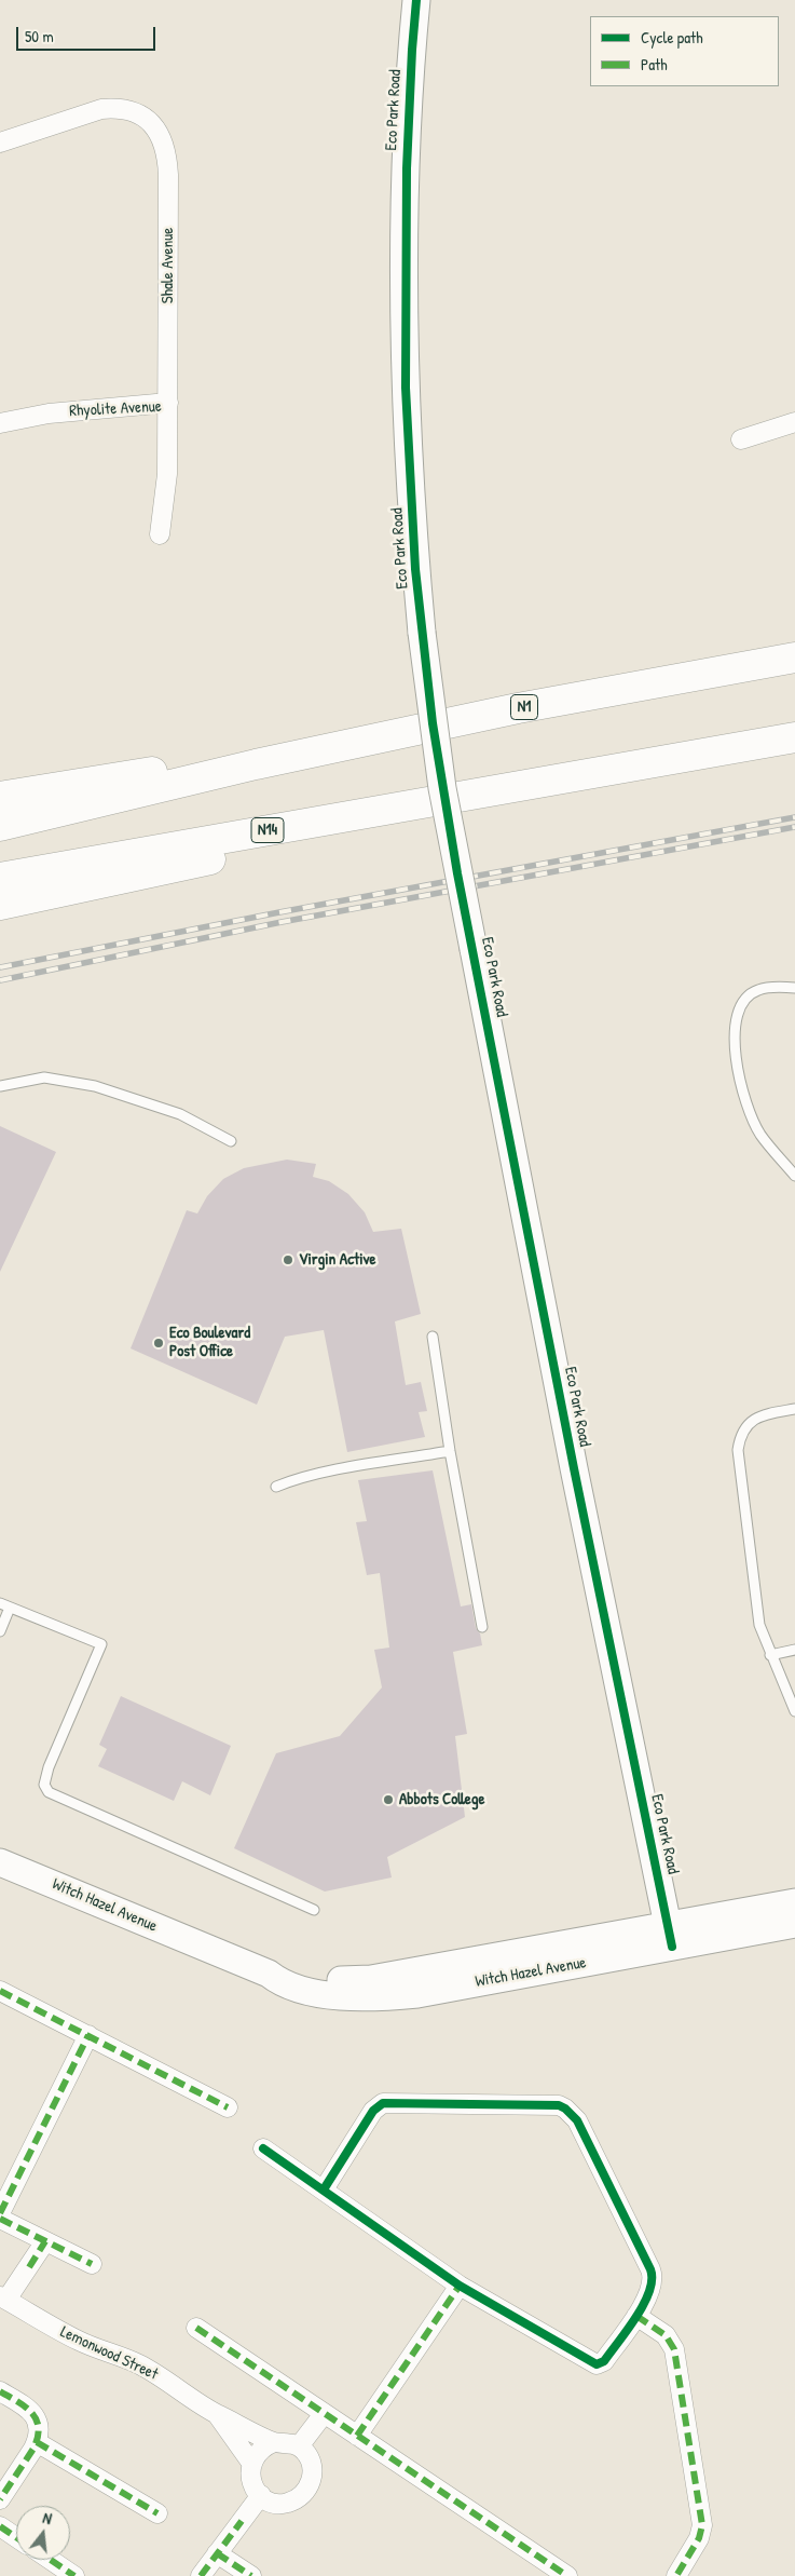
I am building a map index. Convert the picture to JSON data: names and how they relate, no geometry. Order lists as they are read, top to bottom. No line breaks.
{"streets":{"highway":["N1","N14"],"street":["Eco Park Road","Shale Avenue","Rhyolite Avenue","Witch Hazel Avenue","Lemonwood Street"]},"crossings":[["Eco Park Road","Witch Hazel Avenue"],["Shale Avenue","Rhyolite Avenue"]],"places":["Virgin Active","Eco Boulevard Post Office","Abbots College"],"legend":["Cycle path","Path"],"scale_bar":"50 m","north":"top"}
